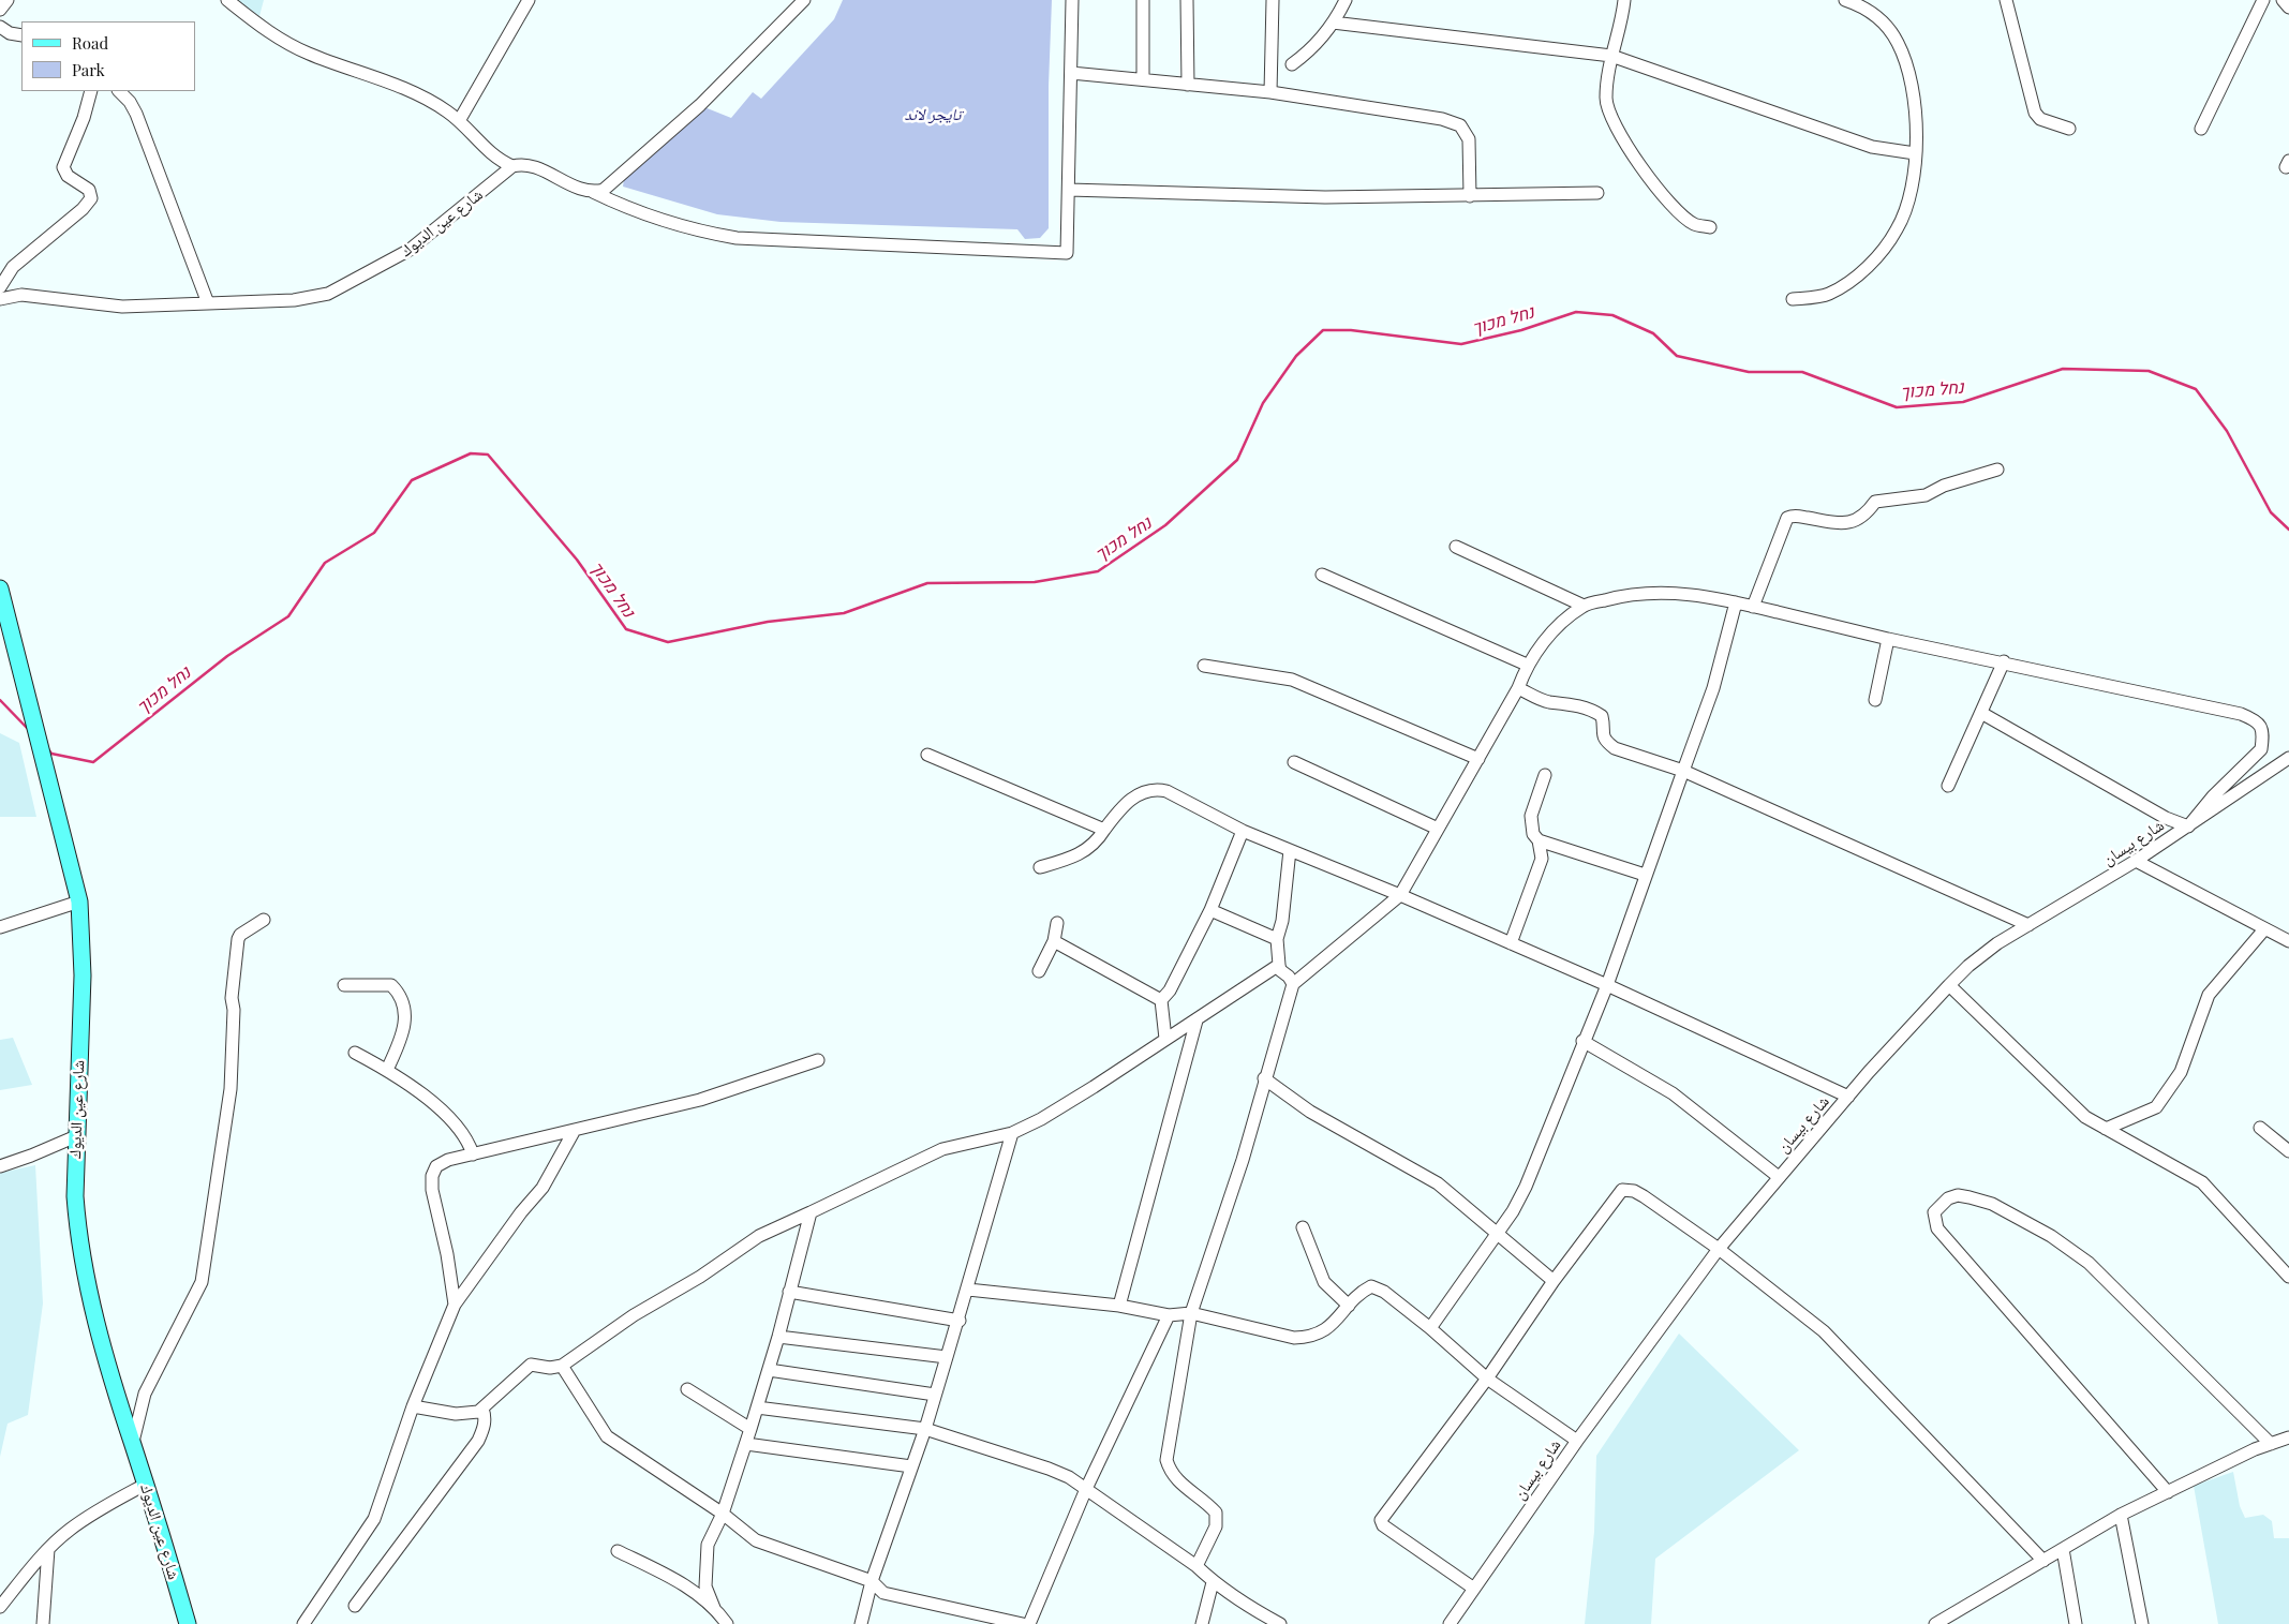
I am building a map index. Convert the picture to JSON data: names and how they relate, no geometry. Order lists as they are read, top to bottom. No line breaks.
{"streets":{"main road":["شارع عين الديوك"],"street":["شارع بيسان"]},"water":["נחל מכוך"],"parks":["تايجر لاند"],"legend":["Road","Park"]}
